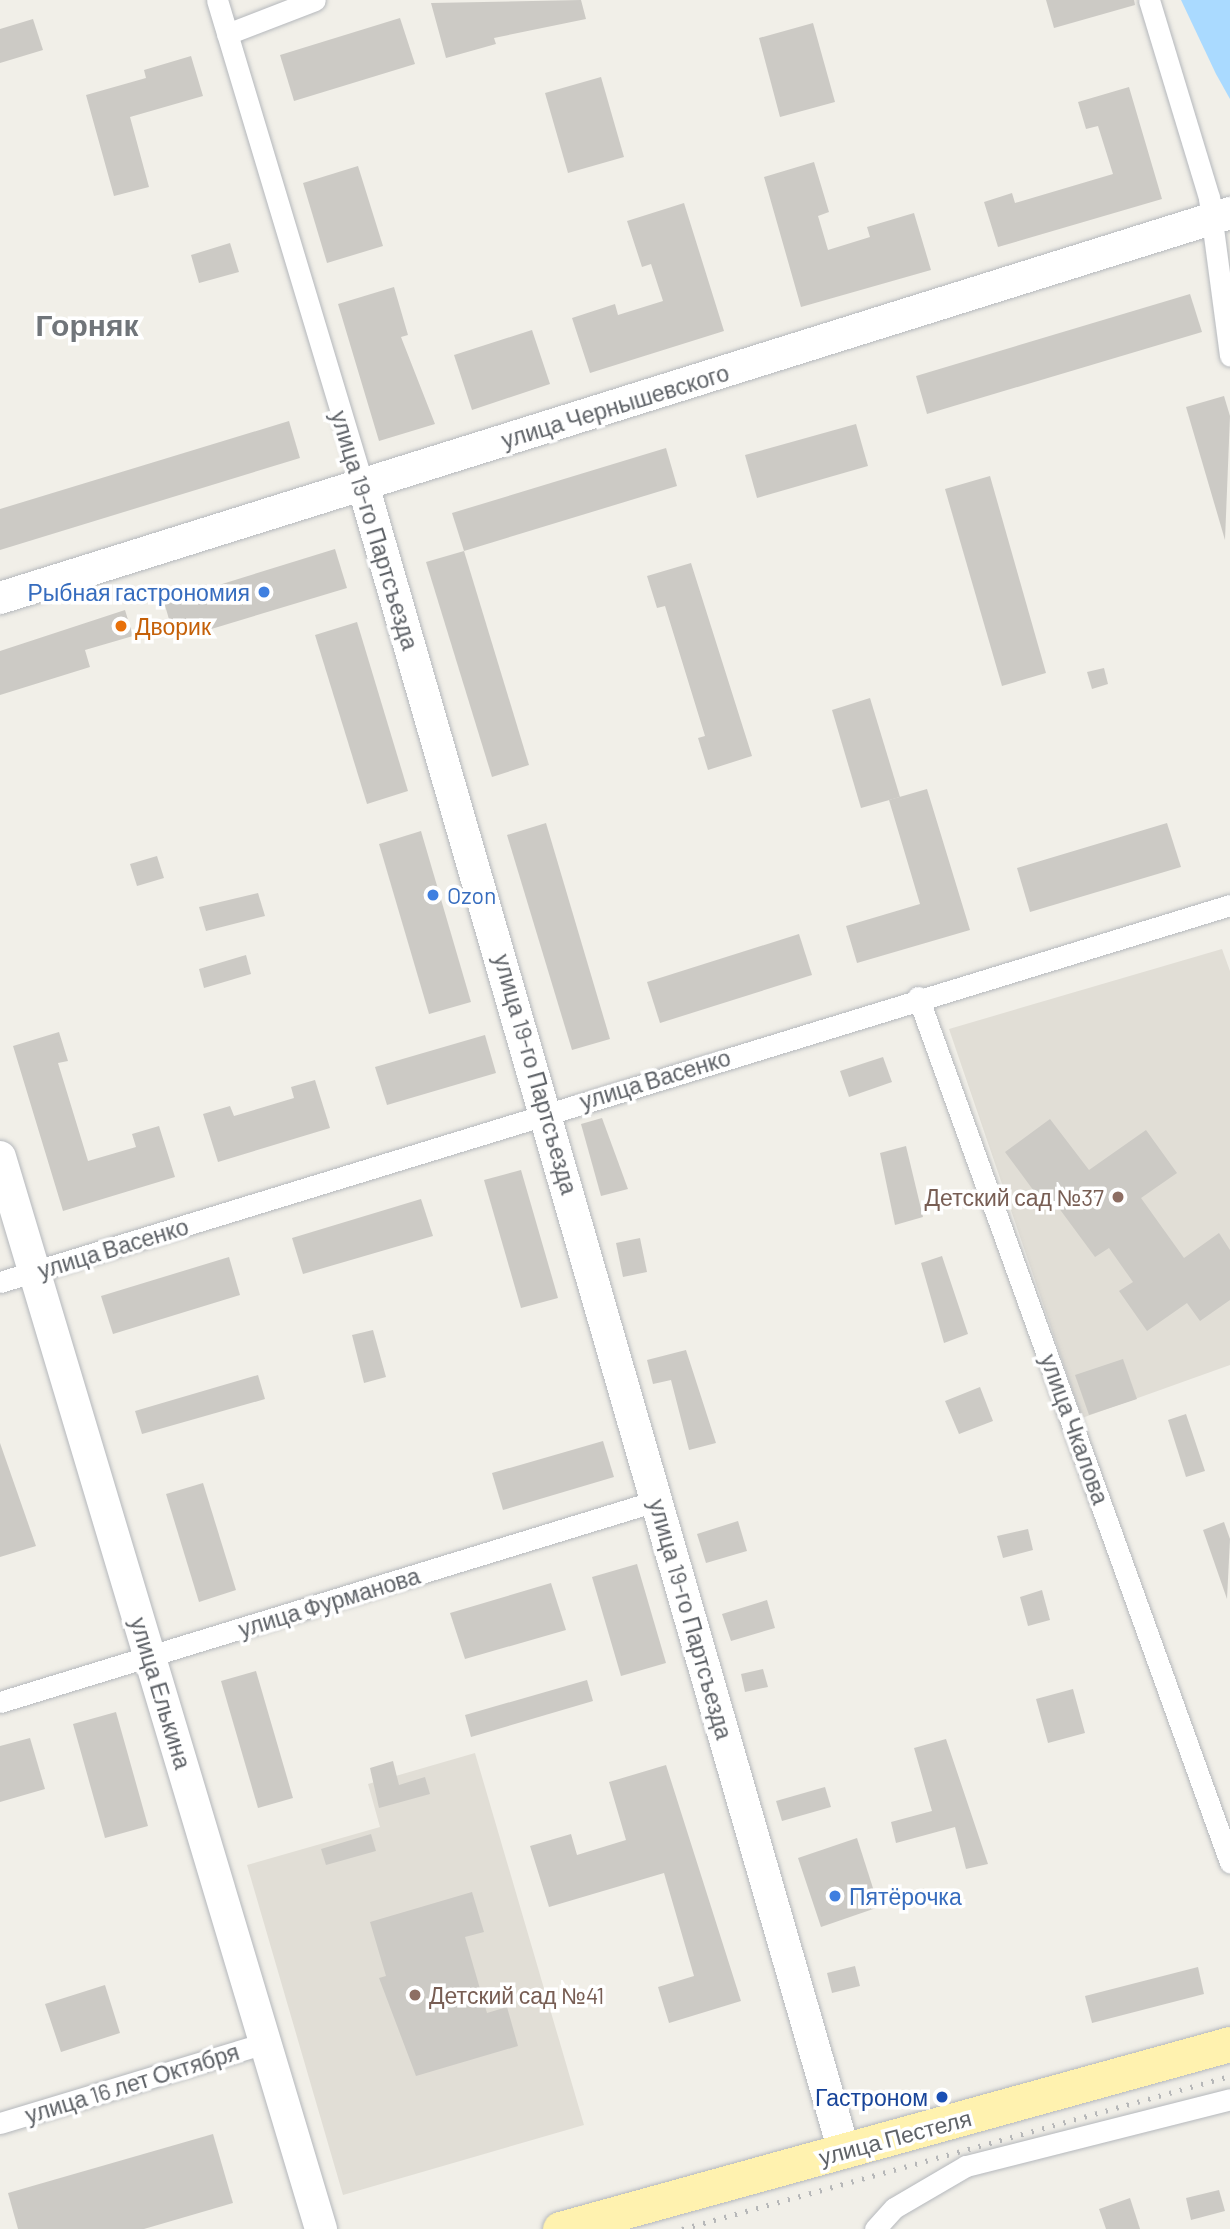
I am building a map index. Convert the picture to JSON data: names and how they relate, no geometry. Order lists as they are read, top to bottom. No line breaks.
{"streets":{"main road":["улица Пестеля"],"street":["улица Чернышевского","улица 19-го Партсъезда","улица Васенко","улица Чкалова","улица Фурманова","улица Елькина","улица 16 лет Октября"]},"crossings":[["улица Чернышевского","улица 19-го Партсъезда"],["улица 19-го Партсъезда","улица Васенко"],["улица 19-го Партсъезда","улица Фурманова"],["улица 19-го Партсъезда","улица Пестеля"],["улица Васенко","улица Чкалова"],["улица Васенко","улица Елькина"],["улица Фурманова","улица Елькина"],["улица Елькина","улица 16 лет Октября"]],"districts":["Горняк"],"places":["Рыбная гастрономия","Дворик","Ozon","Детский сад №37","Пятёрочка","Детский сад №41","Гастроном"]}
